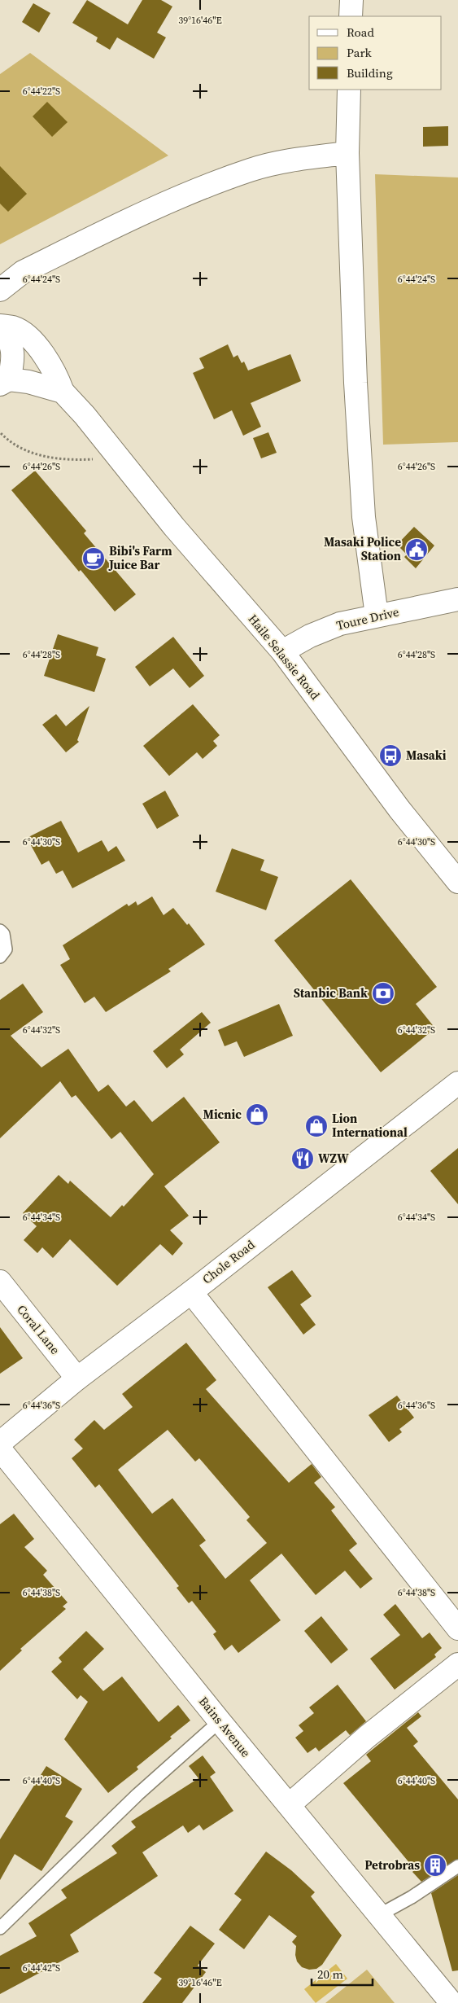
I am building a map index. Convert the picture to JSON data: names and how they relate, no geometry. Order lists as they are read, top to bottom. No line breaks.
{"streets":{"street":["Toure Drive","Haile Selassie Road","Chole Road","Coral Lane","Bains Avenue"]},"crossings":[["Toure Drive","Haile Selassie Road"],["Chole Road","Coral Lane"]],"places":{"public building":["Masaki Police Station"],"cafe":["Bibi's Farm Juice Bar"],"bus stop":["Masaki"],"bank":["Stanbic Bank"],"shop":["Micnic","Lion International"],"restaurant":["WZW"],"building":["Petrobras"]},"legend":["Road","Park","Building"],"scale_bar":"20 m","coordinates":["39°16'46\"E","6°44'22\"S","6°44'24\"S","6°44'26\"S","6°44'28\"S","6°44'30\"S","6°44'32\"S","6°44'34\"S","6°44'36\"S","6°44'38\"S","6°44'40\"S","6°44'42\"S"]}
